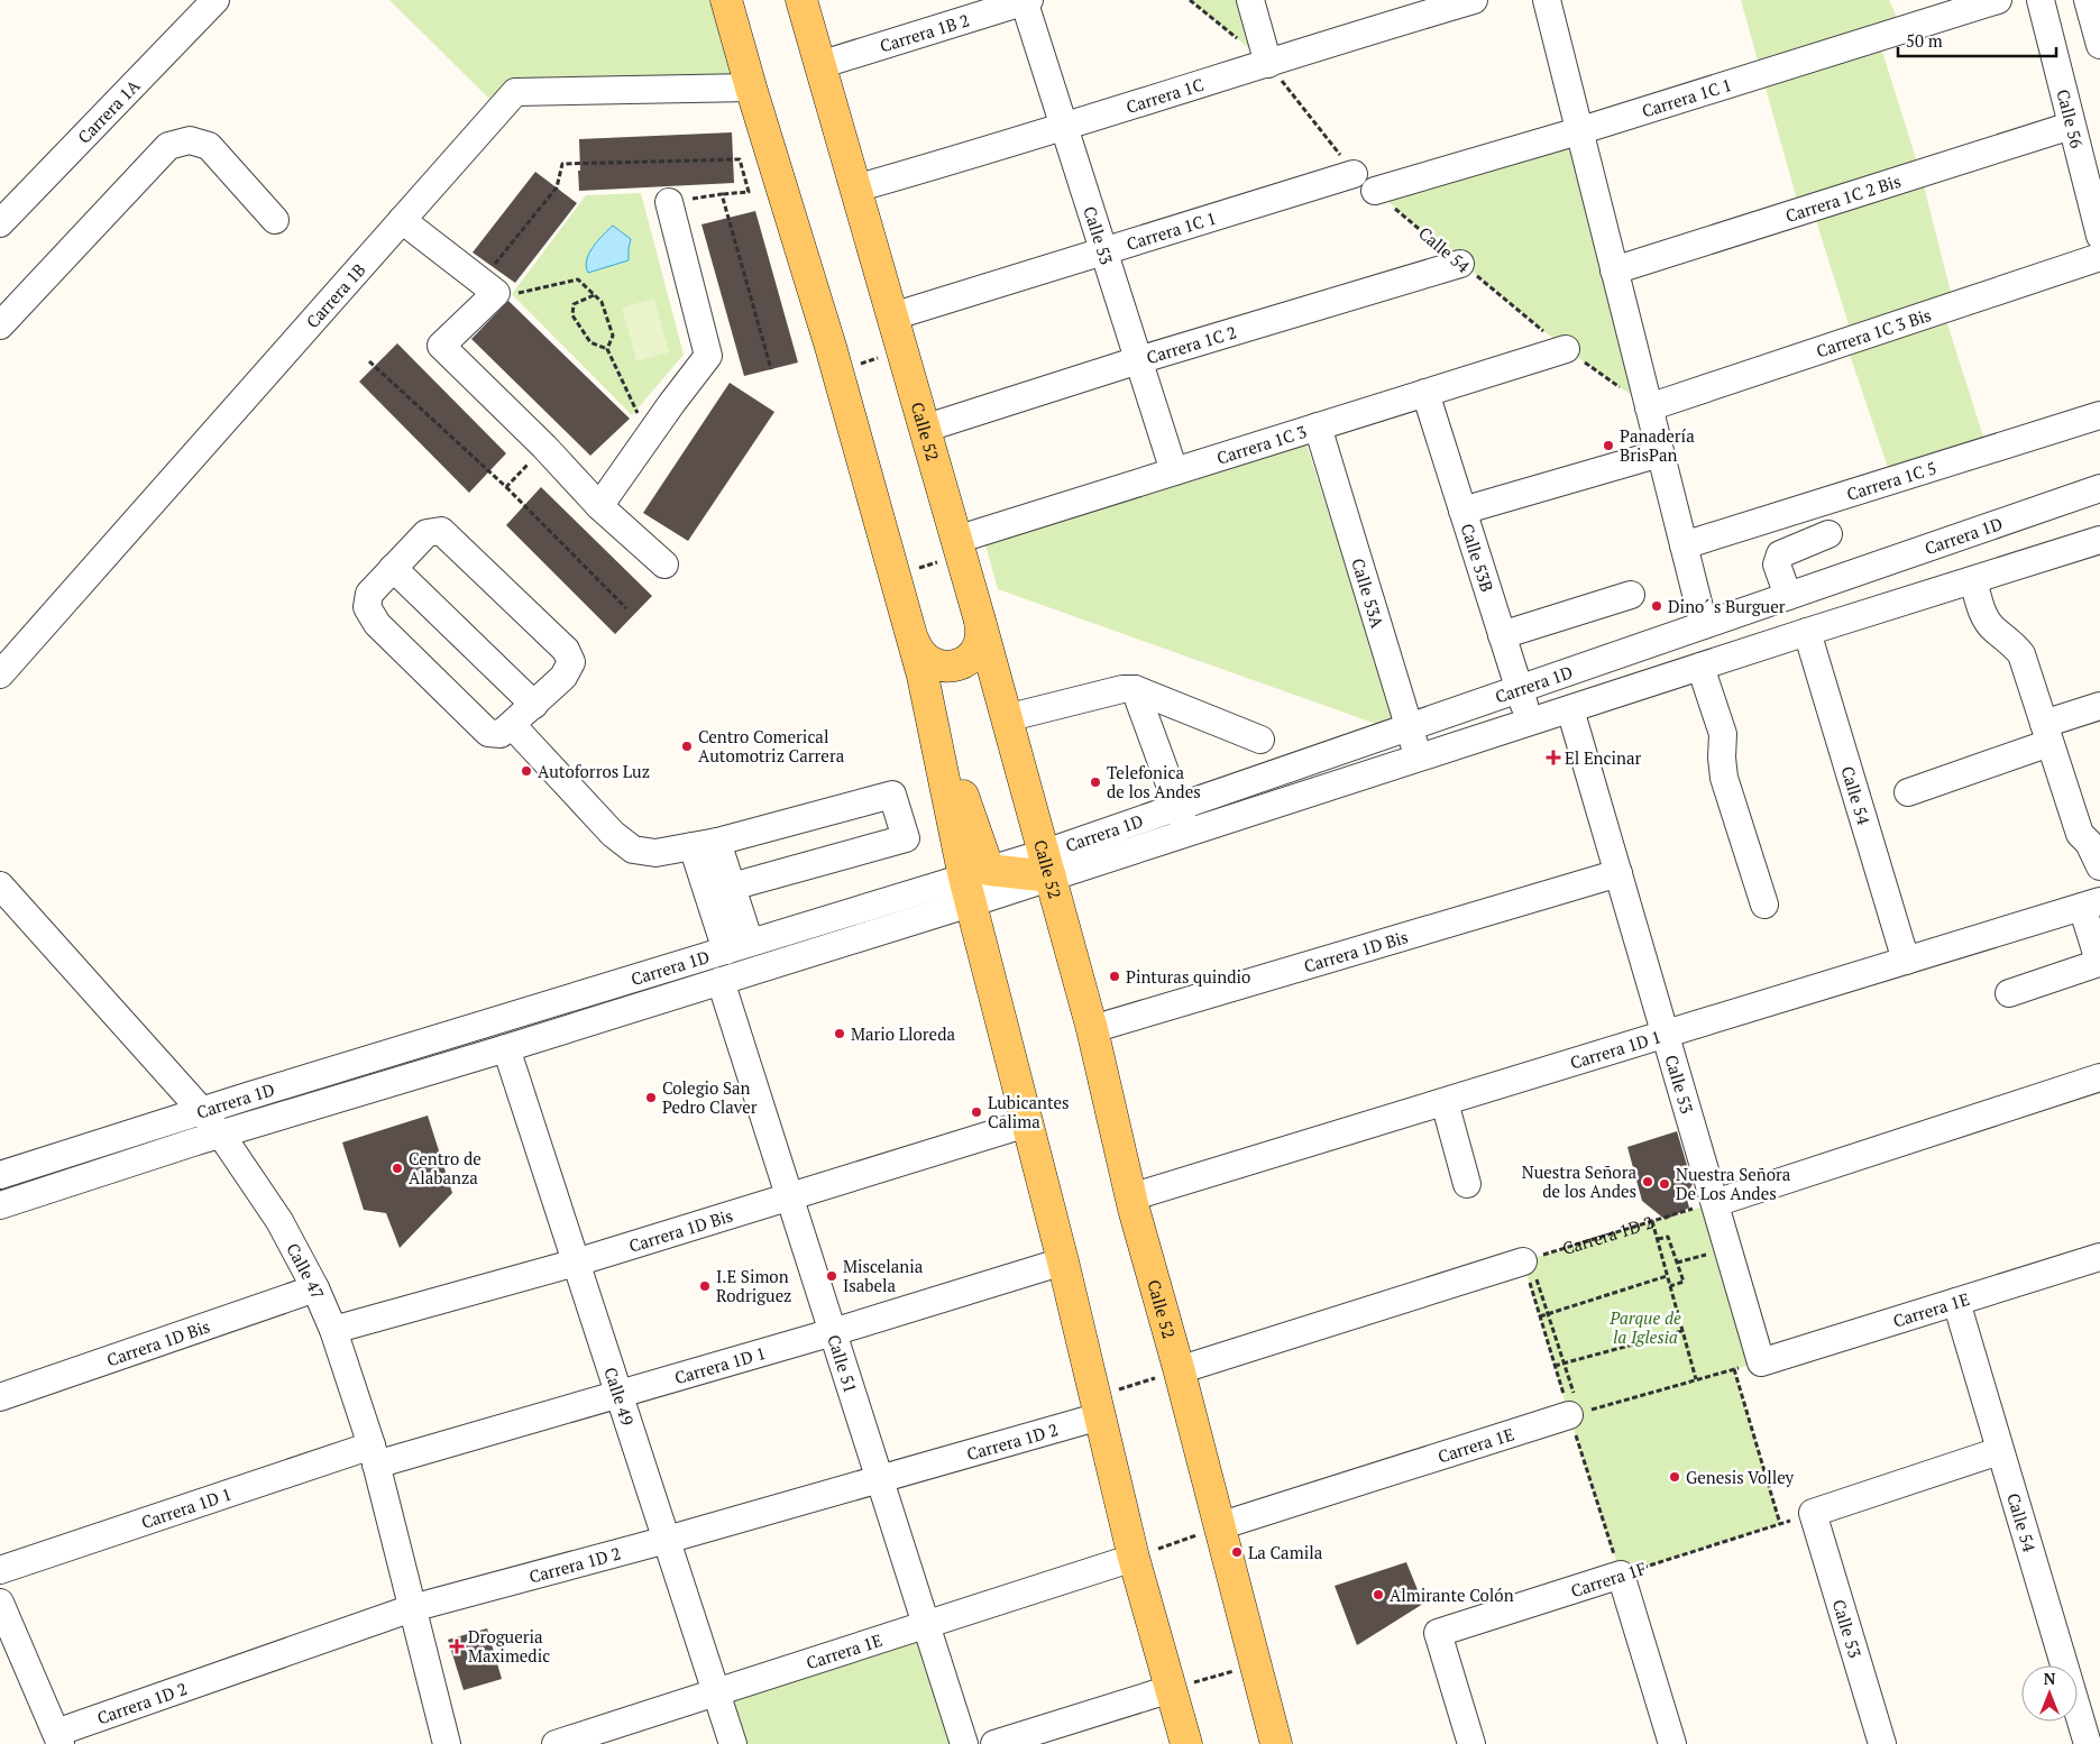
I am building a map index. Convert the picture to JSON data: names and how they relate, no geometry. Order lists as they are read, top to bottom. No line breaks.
{"streets":{"main road":["Calle 52"],"street":["Carrera 1B 2","Carrera 1C","Carrera 1C 1","Carrera 1A","Calle 56","Carrera 1C 2 Bis","Calle 53","Calle 54","Carrera 1B","Carrera 1C 3 Bis","Carrera 1C 2","Carrera 1C 3","Carrera 1C 5","Carrera 1D","Calle 53B","Calle 53A","Carrera 1D Bis","Carrera 1D 1","Carrera 1D 2","Calle 47","Carrera 1E","Calle 51","Calle 49","Carrera 1F"]},"crossings":[["Carrera 1B 2","Calle 53"],["Carrera 1B 2","Calle 52"],["Carrera 1C","Calle 53"],["Carrera 1C","Calle 52"],["Carrera 1C 1","Calle 53"],["Carrera 1C 1","Calle 54"],["Carrera 1C 1","Calle 52"],["Calle 56","Carrera 1C 2 Bis"],["Calle 53","Calle 54"],["Calle 53","Carrera 1C 2"],["Calle 53","Carrera 1C 3"],["Calle 53","Carrera 1D"],["Calle 53","Carrera 1D Bis"],["Calle 53","Carrera 1D 1"],["Calle 53","Carrera 1D 2"],["Calle 53","Carrera 1E"],["Calle 54","Carrera 1C 3 Bis"],["Calle 54","Carrera 1C 2"],["Calle 54","Carrera 1C 3"],["Calle 54","Carrera 1D"],["Calle 54","Carrera 1D 1"],["Calle 54","Carrera 1E"],["Carrera 1C 2","Calle 52"],["Calle 52","Carrera 1C 3"],["Calle 52","Carrera 1D"],["Calle 52","Carrera 1D Bis"],["Calle 52","Carrera 1D 1"],["Calle 52","Carrera 1E"],["Carrera 1C 3","Calle 53B"],["Carrera 1C 3","Calle 53A"],["Carrera 1D","Calle 53B"],["Carrera 1D","Calle 53A"],["Carrera 1D","Calle 47"],["Carrera 1D","Calle 51"],["Carrera 1D","Calle 49"],["Carrera 1D Bis","Calle 47"],["Carrera 1D Bis","Calle 51"],["Carrera 1D Bis","Calle 49"],["Carrera 1D 1","Calle 47"],["Carrera 1D 1","Calle 51"],["Carrera 1D 1","Calle 49"],["Carrera 1D 2","Calle 47"],["Carrera 1D 2","Calle 51"],["Carrera 1D 2","Calle 49"],["Carrera 1E","Calle 51"],["Carrera 1E","Calle 49"]],"parks":["Parque de la Iglesia"],"places":{"other":["Panadería BrisPan","Dino´ s Burguer","Centro Comerical Automotriz Carrera","Autoforros Luz","Telefonica de los Andes","Pinturas quindio","Mario Lloreda","Colegio San Pedro Claver","Lubicantes Calima","Centro de Alabanza","Nuestra Señora de los Andes","Nuestra Señora De Los Andes","Miscelania Isabela","I.E Simon Rodriguez","Genesis Volley","La Camila","Almirante Colón"],"health":["El Encinar","Drogueria Maximedic"]},"scale_bar":"50 m","north":"top"}
